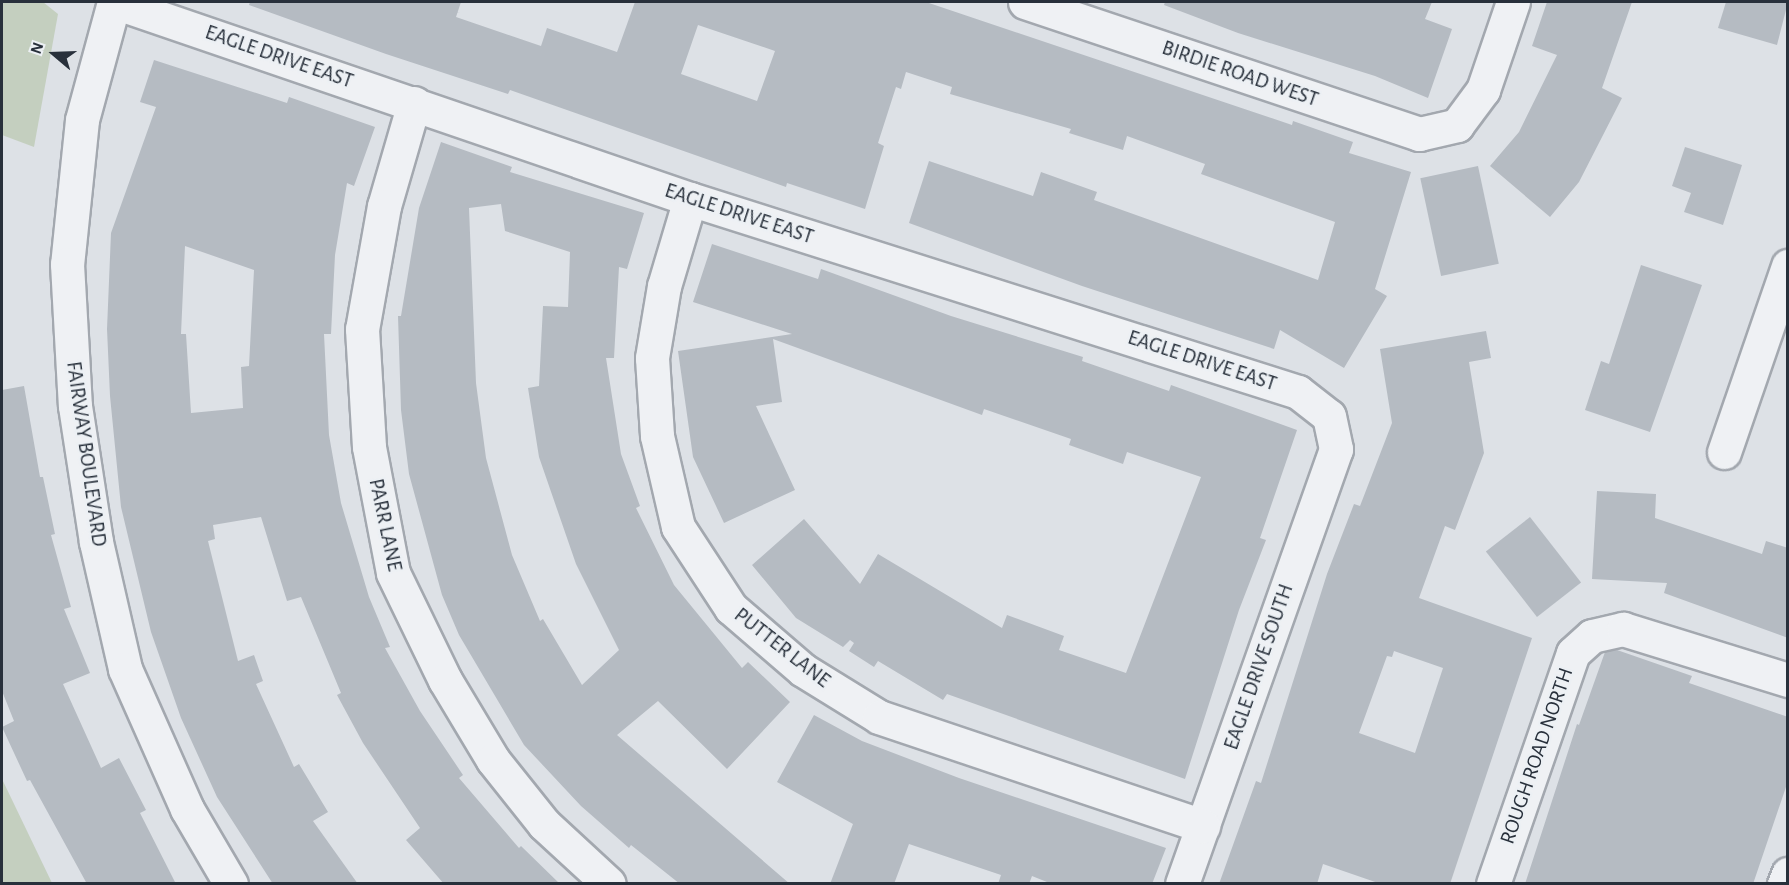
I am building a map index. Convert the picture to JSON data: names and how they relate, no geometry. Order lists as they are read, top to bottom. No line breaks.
{"streets":{"street":["EAGLE DRIVE EAST","BIRDIE ROAD WEST","FAIRWAY BOULEVARD","PARR LANE","PUTTER LANE","EAGLE DRIVE SOUTH","ROUGH ROAD NORTH"]},"crossings":[["EAGLE DRIVE EAST","FAIRWAY BOULEVARD"],["EAGLE DRIVE EAST","PARR LANE"],["EAGLE DRIVE EAST","PUTTER LANE"],["EAGLE DRIVE EAST","EAGLE DRIVE SOUTH"],["PUTTER LANE","EAGLE DRIVE SOUTH"]],"north":"left"}
